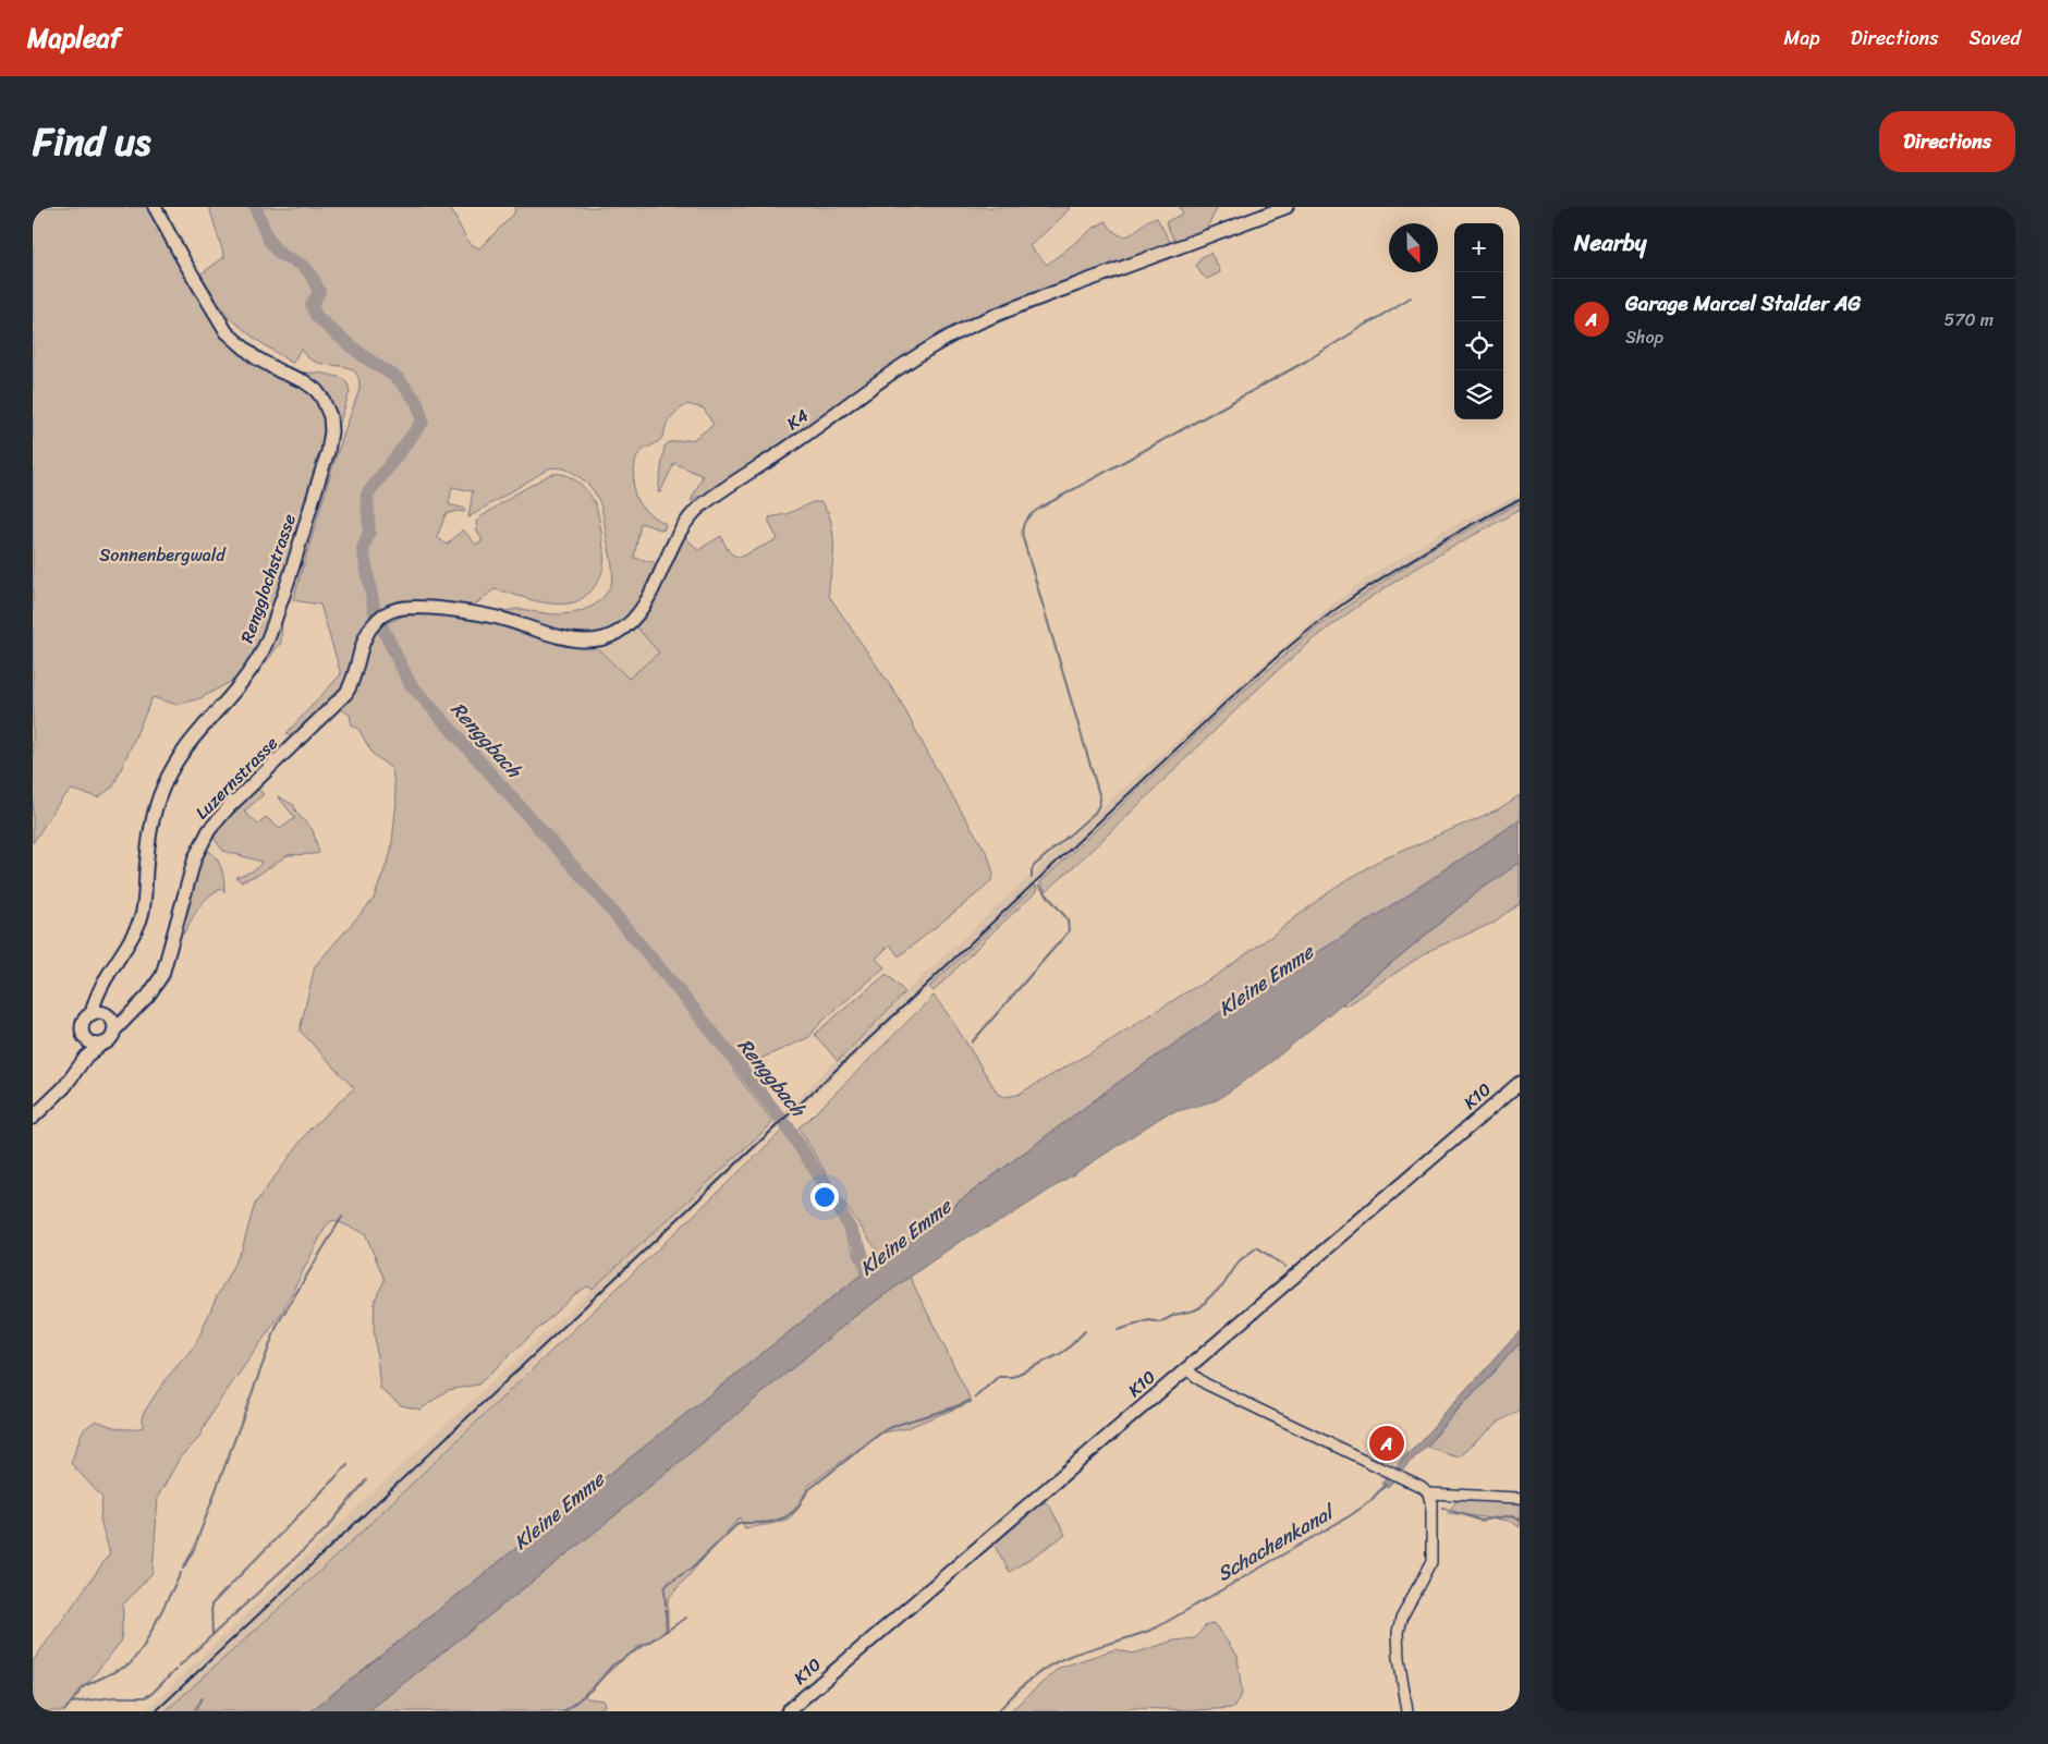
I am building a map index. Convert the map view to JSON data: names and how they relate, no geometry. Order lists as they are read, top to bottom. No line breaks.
{"streets":{"main road":["K4","Rengglochstrasse","Luzernstrasse","K10"]},"crossings":[["K4","Luzernstrasse"],["Rengglochstrasse","Luzernstrasse"]],"water":["Renggbach","Kleine Emme","Schachenkanal"],"parks":["Sonnenbergwald"],"north":"bottom","page":{"header":"Mapleaf","nav":["Map","Directions","Saved"],"title":"Find us","buttons":"Directions","heading":"Nearby","map_buttons":["+","−"],"list":[{"mark":"A","name":"Garage Marcel Stalder AG","note":"Shop","value":"570 m"}],"pins":"A"}}
